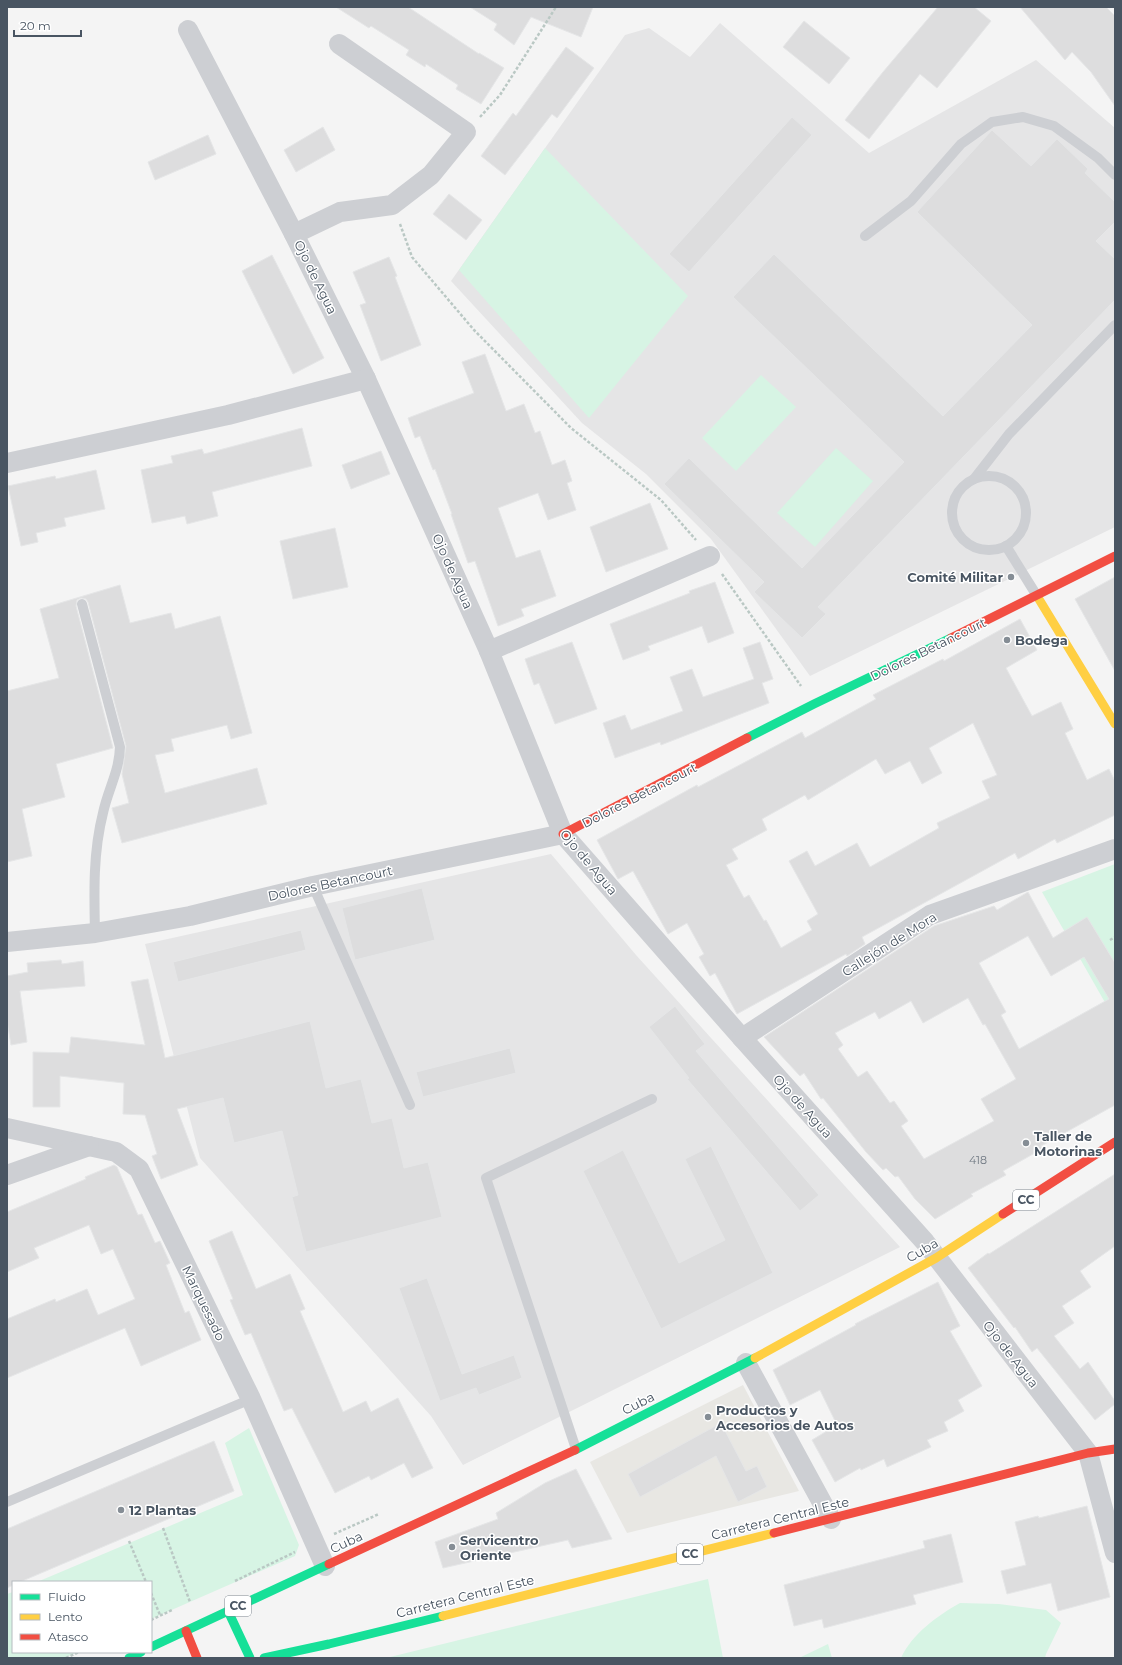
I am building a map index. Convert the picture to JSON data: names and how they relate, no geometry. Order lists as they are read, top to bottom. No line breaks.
{"streets":{"main road":["Dolores Betancourt","CC","Cuba","Carretera Central Este"],"street":["Ojo de Agua","Callejón de Mora","Marquesado"]},"crossings":[["Ojo de Agua","Dolores Betancourt"],["Ojo de Agua","Callejón de Mora"],["Ojo de Agua","Cuba"],["Ojo de Agua","Carretera Central Este"],["Cuba","Marquesado"]],"places":["Comité Militar","Bodega","Taller de Motorinas","Productos y Accesorios de Autos","12 Plantas","Servicentro Oriente"],"house_numbers":["418"],"legend":["Fluido","Lento","Atasco"],"scale_bar":"20 m"}
